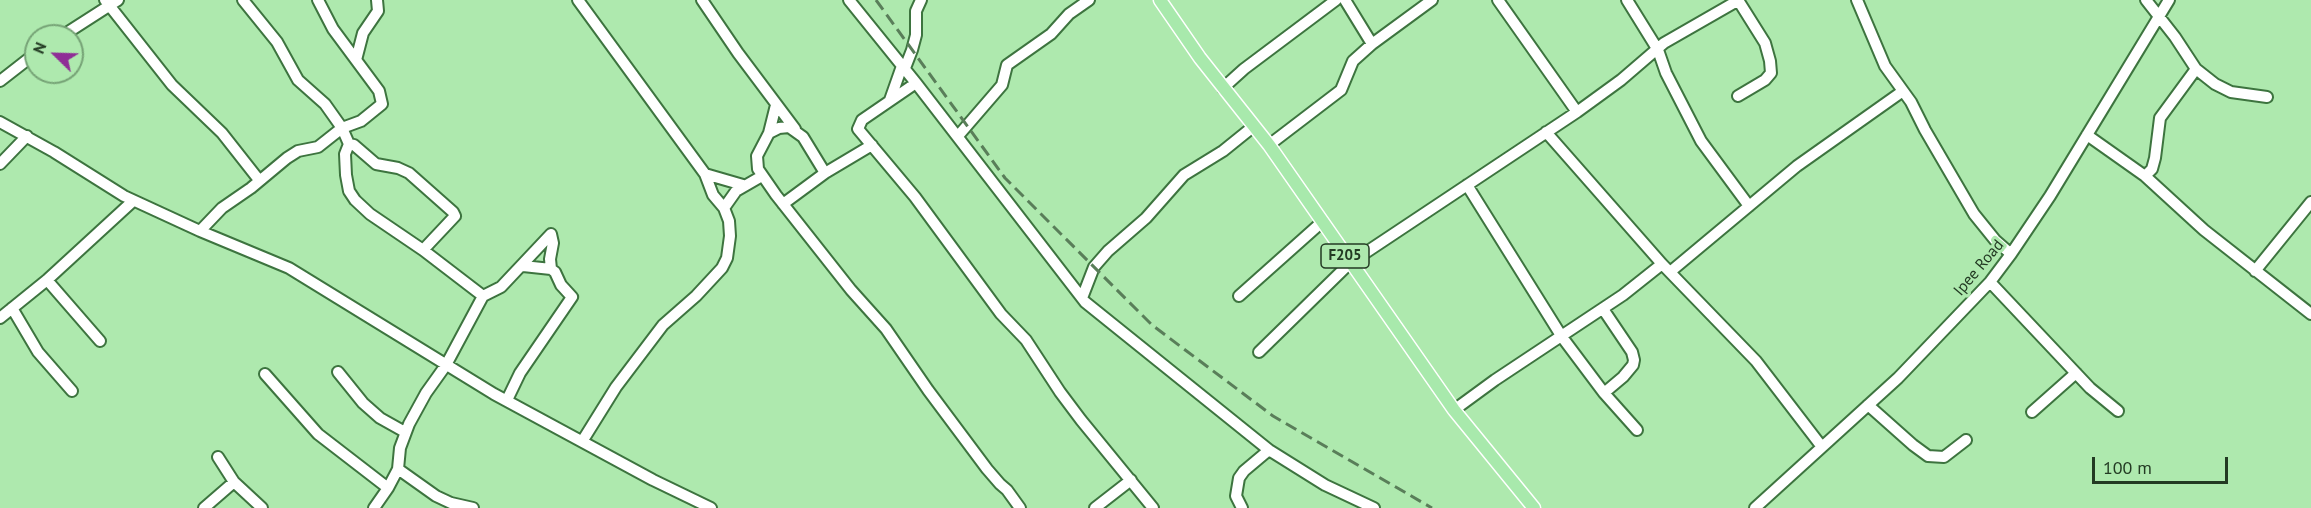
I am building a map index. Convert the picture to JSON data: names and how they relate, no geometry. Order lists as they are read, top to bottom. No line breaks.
{"streets":{"main road":["F205"],"street":["Ipee Road"]},"scale_bar":"100 m","north":"top left"}
